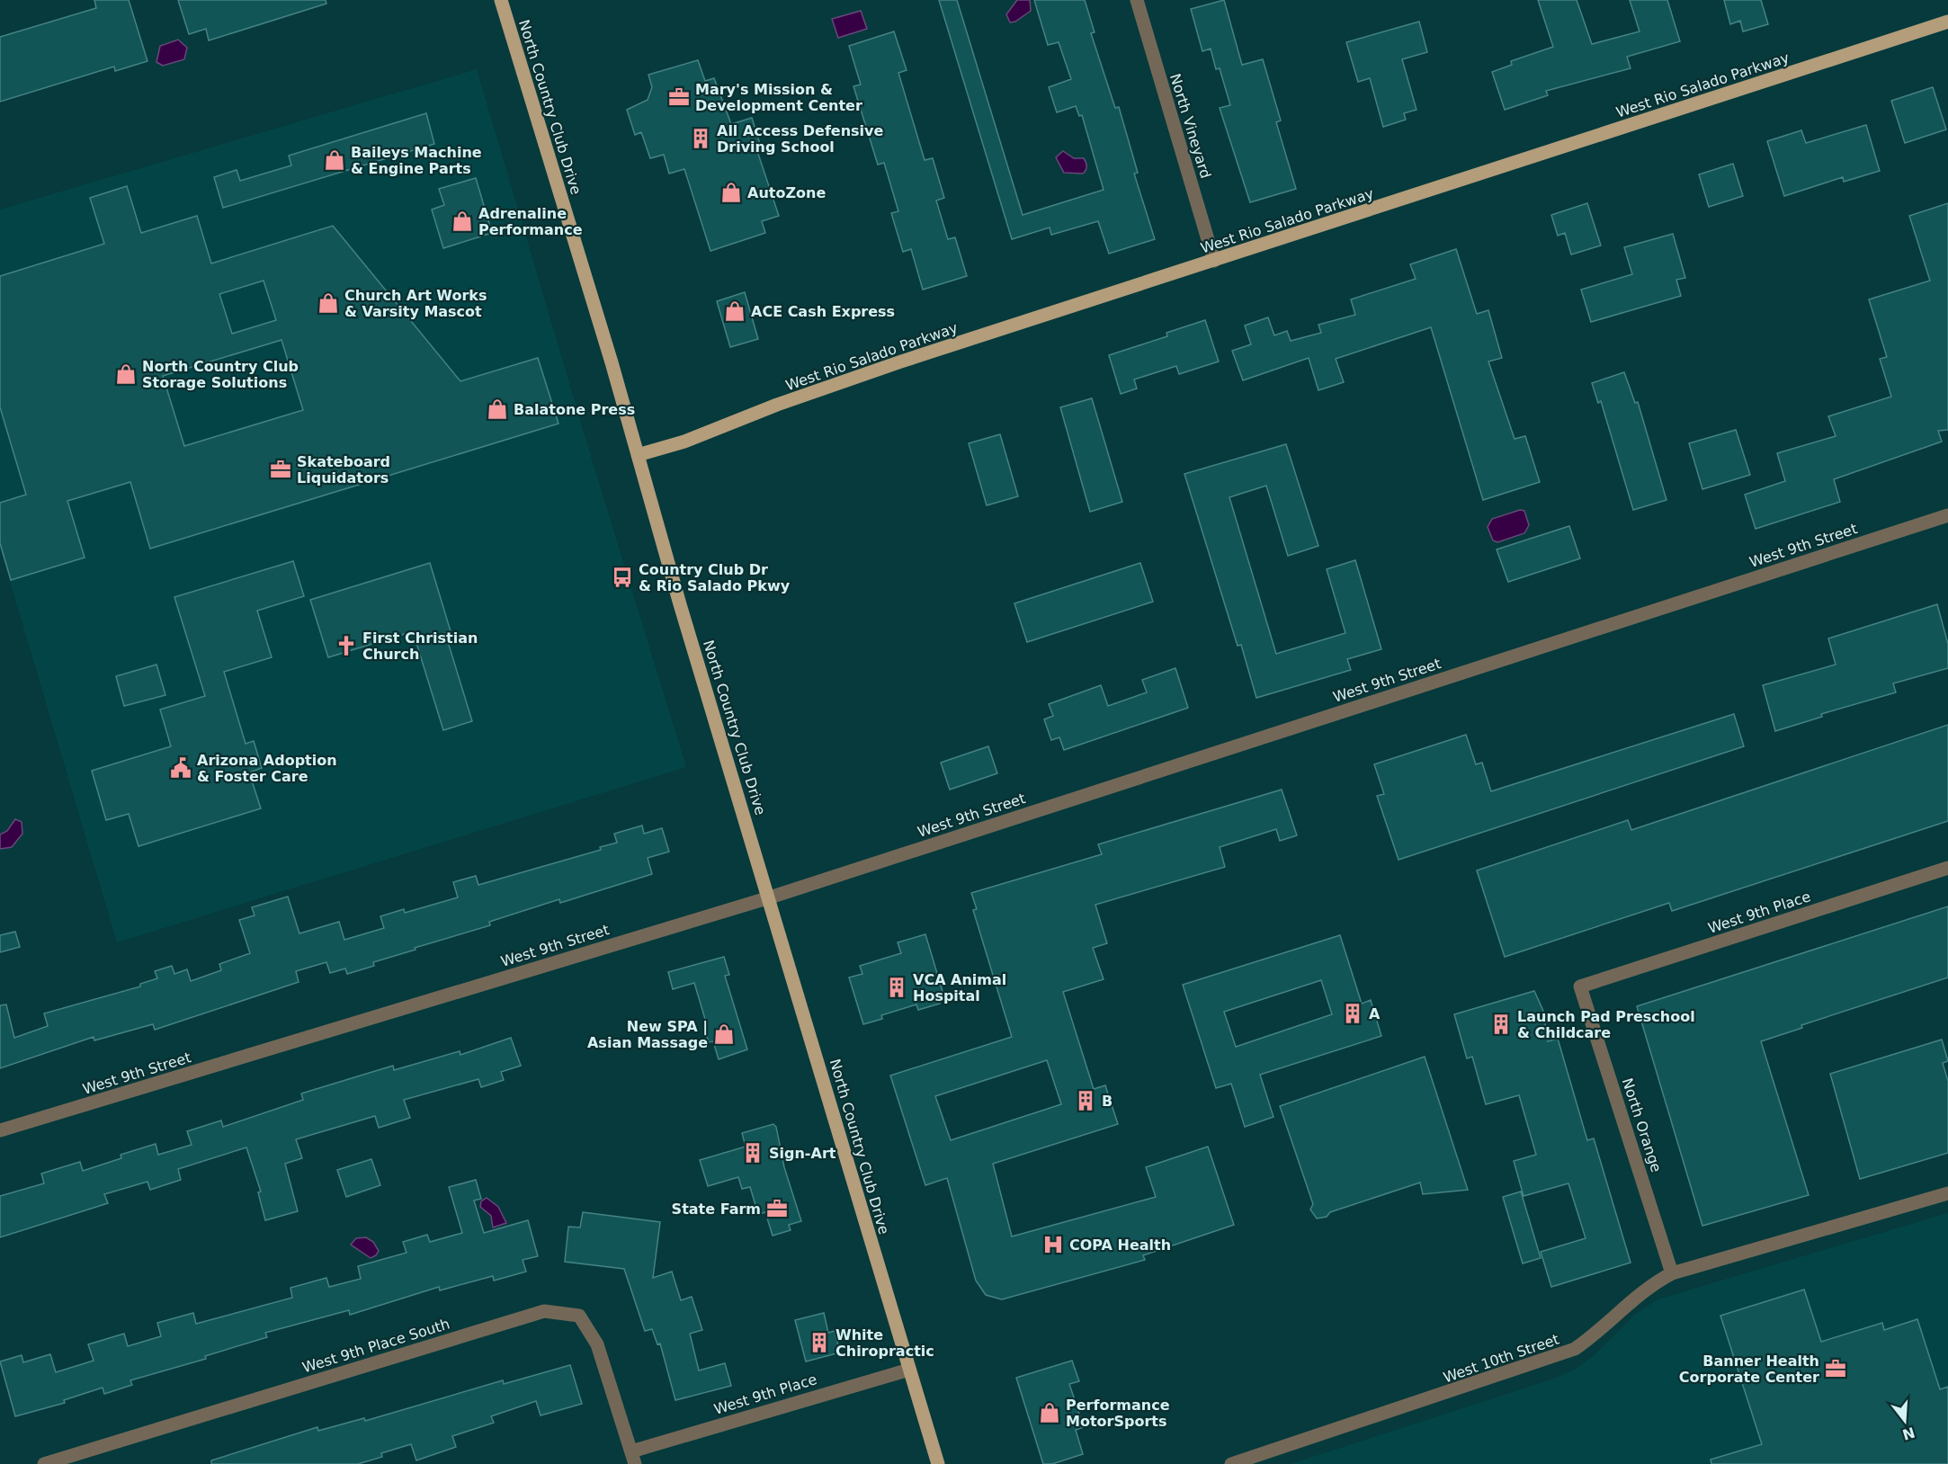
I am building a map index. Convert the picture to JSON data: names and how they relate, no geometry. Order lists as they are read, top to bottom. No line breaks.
{"streets":{"main road":["West Rio Salado Parkway","North Country Club Drive"],"street":["North Vineyard","West 9th Street","West 9th Place","North Orange","West 9th Place South","West 10th Street"]},"crossings":[["West Rio Salado Parkway","North Country Club Drive"],["West Rio Salado Parkway","North Vineyard"],["North Country Club Drive","West 9th Street"],["North Country Club Drive","West 9th Place"],["West 9th Place","North Orange"],["West 9th Place","West 9th Place South"],["North Orange","West 10th Street"]],"places":{"office":["Mary's Mission & Development Center","Skateboard Liquidators","State Farm","Banner Health Corporate Center"],"building":["All Access Defensive Driving School","VCA Animal Hospital","A","Launch Pad Preschool & Childcare","B","Sign-Art","White Chiropractic"],"shop":["Baileys Machine & Engine Parts","AutoZone","Adrenaline Performance","Church Art Works & Varsity Mascot","ACE Cash Express","North Country Club Storage Solutions","Balatone Press","New SPA | Asian Massage","Performance MotorSports"],"bus stop":["Country Club Dr & Rio Salado Pkwy"],"church":["First Christian Church"],"public building":["Arizona Adoption & Foster Care"],"hospital":["COPA Health"]},"north":"bottom"}
